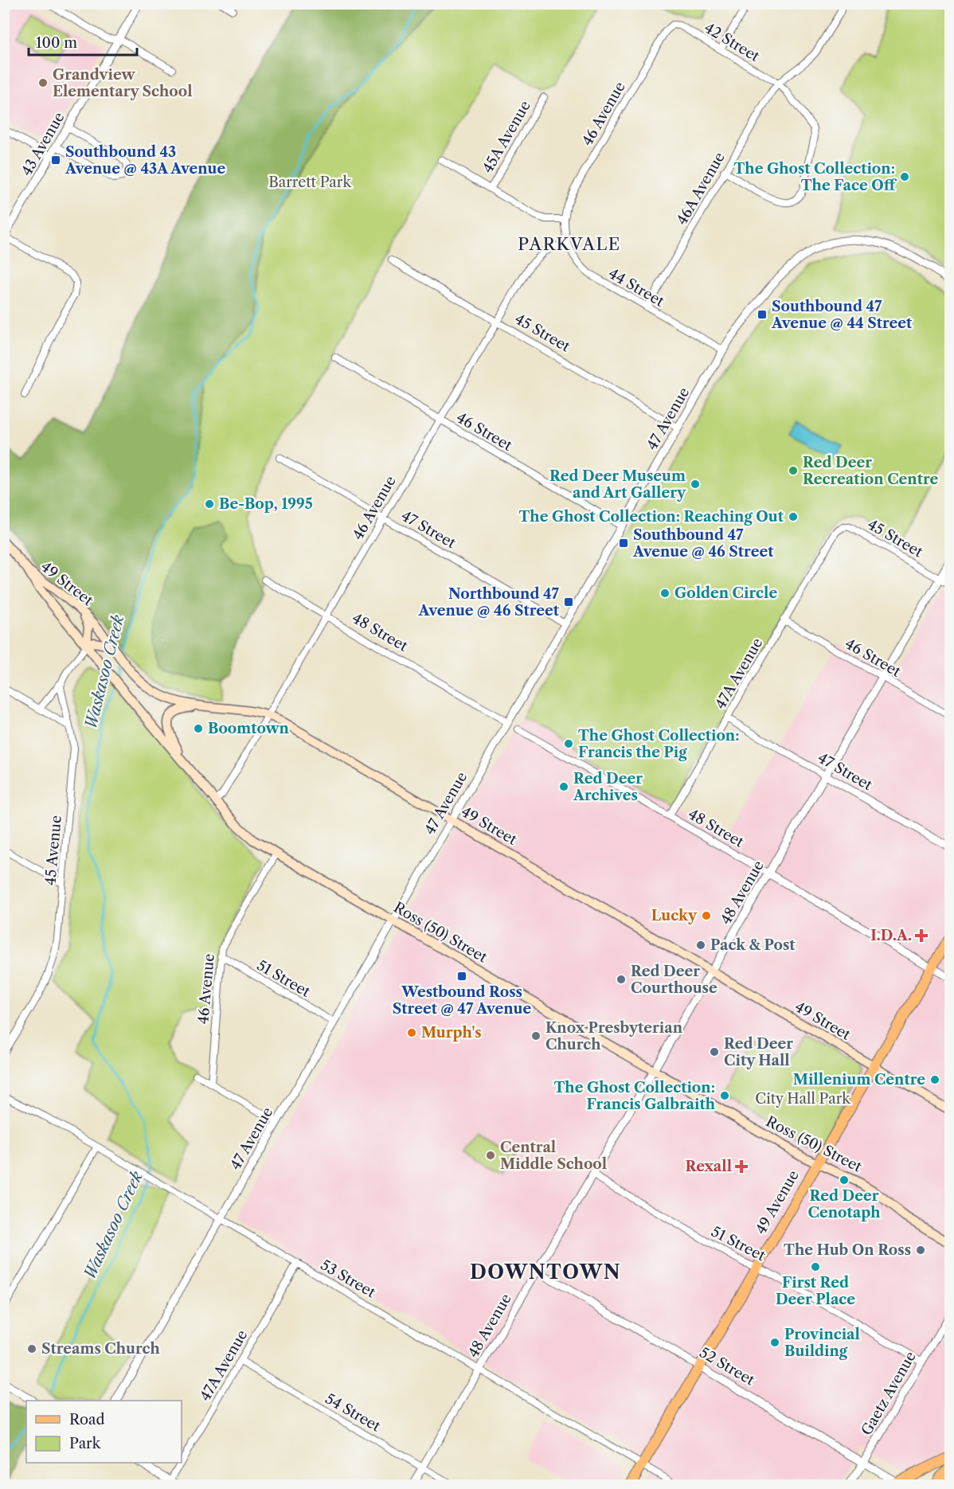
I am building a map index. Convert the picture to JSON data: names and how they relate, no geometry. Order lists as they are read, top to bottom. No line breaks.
{"streets":{"main road":["49 Street","Ross (50) Street","49 Avenue"],"street":["42 Street","46 Avenue","45A Avenue","43 Avenue","46A Avenue","44 Street","45 Street","47 Avenue","46 Street","47 Street","48 Street","47A Avenue","45 Avenue","48 Avenue","51 Street","53 Street","52 Street","Gaetz Avenue","54 Street"]},"crossings":[["42 Street","46 Avenue"],["42 Street","46A Avenue"],["46 Avenue","44 Street"],["46 Avenue","45 Street"],["46 Avenue","46 Street"],["46 Avenue","47 Street"],["46 Avenue","49 Street"],["46 Avenue","48 Street"],["46 Avenue","Ross (50) Street"],["46 Avenue","51 Street"],["46A Avenue","44 Street"],["44 Street","47 Avenue"],["45 Street","47 Avenue"],["45 Street","47A Avenue"],["45 Street","48 Avenue"],["47 Avenue","46 Street"],["47 Avenue","47 Street"],["47 Avenue","49 Street"],["47 Avenue","48 Street"],["47 Avenue","Ross (50) Street"],["47 Avenue","51 Street"],["47 Avenue","53 Street"],["46 Street","47A Avenue"],["46 Street","48 Avenue"],["47 Street","47A Avenue"],["47 Street","48 Avenue"],["49 Street","48 Avenue"],["49 Street","Ross (50) Street"],["49 Street","49 Avenue"],["48 Street","47A Avenue"],["48 Street","48 Avenue"],["48 Street","49 Avenue"],["47A Avenue","53 Street"],["47A Avenue","54 Street"],["48 Avenue","Ross (50) Street"],["48 Avenue","51 Street"],["48 Avenue","53 Street"],["48 Avenue","52 Street"],["48 Avenue","54 Street"],["Ross (50) Street","49 Avenue"],["51 Street","49 Avenue"],["51 Street","Gaetz Avenue"],["49 Avenue","53 Street"],["49 Avenue","52 Street"],["52 Street","Gaetz Avenue"]],"districts":["PARKVALE","DOWNTOWN"],"water":["Waskasoo Creek"],"parks":["Barrett Park","City Hall Park"],"places":{"other":["Grandview Elementary School","The Ghost Collection: The Face Off","Red Deer Recreation Centre","Red Deer Museum and Art Gallery","Be-Bop, 1995","The Ghost Collection: Reaching Out","Golden Circle","Boomtown","The Ghost Collection: Francis the Pig","Red Deer Archives","Lucky","Pack & Post","Red Deer Courthouse","Murph's","Knox Presbyterian Church","Red Deer City Hall","Millenium Centre","The Ghost Collection: Francis Galbraith","Central Middle School","Red Deer Cenotaph","The Hub On Ross","First Red Deer Place","Provincial Building","Streams Church"],"transit":["Southbound 43 Avenue @ 43A Avenue","Southbound 47 Avenue @ 44 Street","Southbound 47 Avenue @ 46 Street","Northbound 47 Avenue @ 46 Street","Westbound Ross Street @ 47 Avenue"],"health":["I.D.A.","Rexall"]},"legend":["Road","Park"],"scale_bar":"100 m"}
